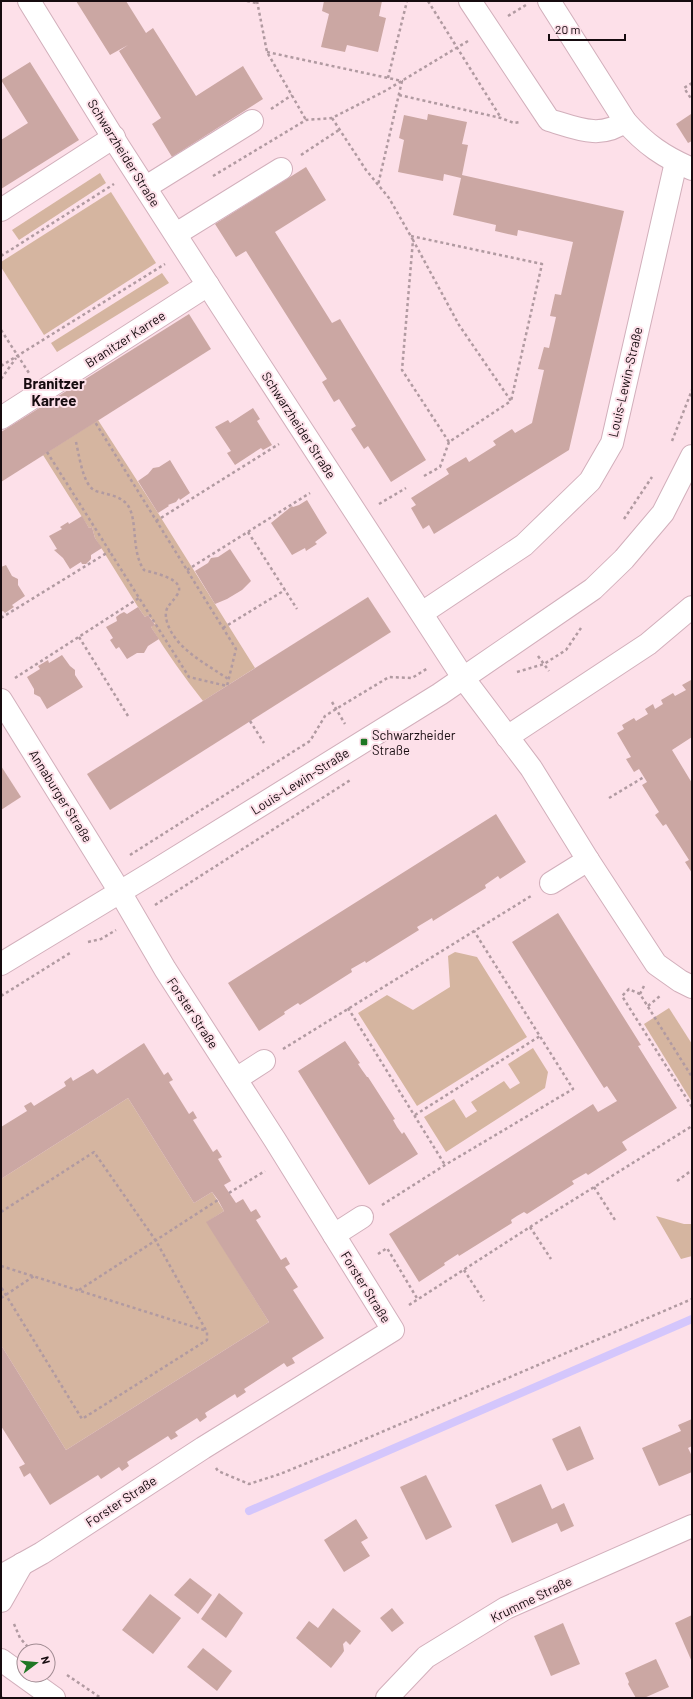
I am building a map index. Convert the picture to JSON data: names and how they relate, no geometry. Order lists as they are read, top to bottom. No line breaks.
{"streets":{"street":["Schwarzheider Straße","Branitzer Karree","Louis-Lewin-Straße","Annaburger Straße","Forster Straße","Krumme Straße"]},"crossings":[["Schwarzheider Straße","Branitzer Karree"],["Schwarzheider Straße","Louis-Lewin-Straße"],["Louis-Lewin-Straße","Annaburger Straße"],["Louis-Lewin-Straße","Forster Straße"],["Annaburger Straße","Forster Straße"]],"districts":["Branitzer Karree"],"places":{"transit":["Schwarzheider Straße"]},"scale_bar":"20 m","north":"right"}
